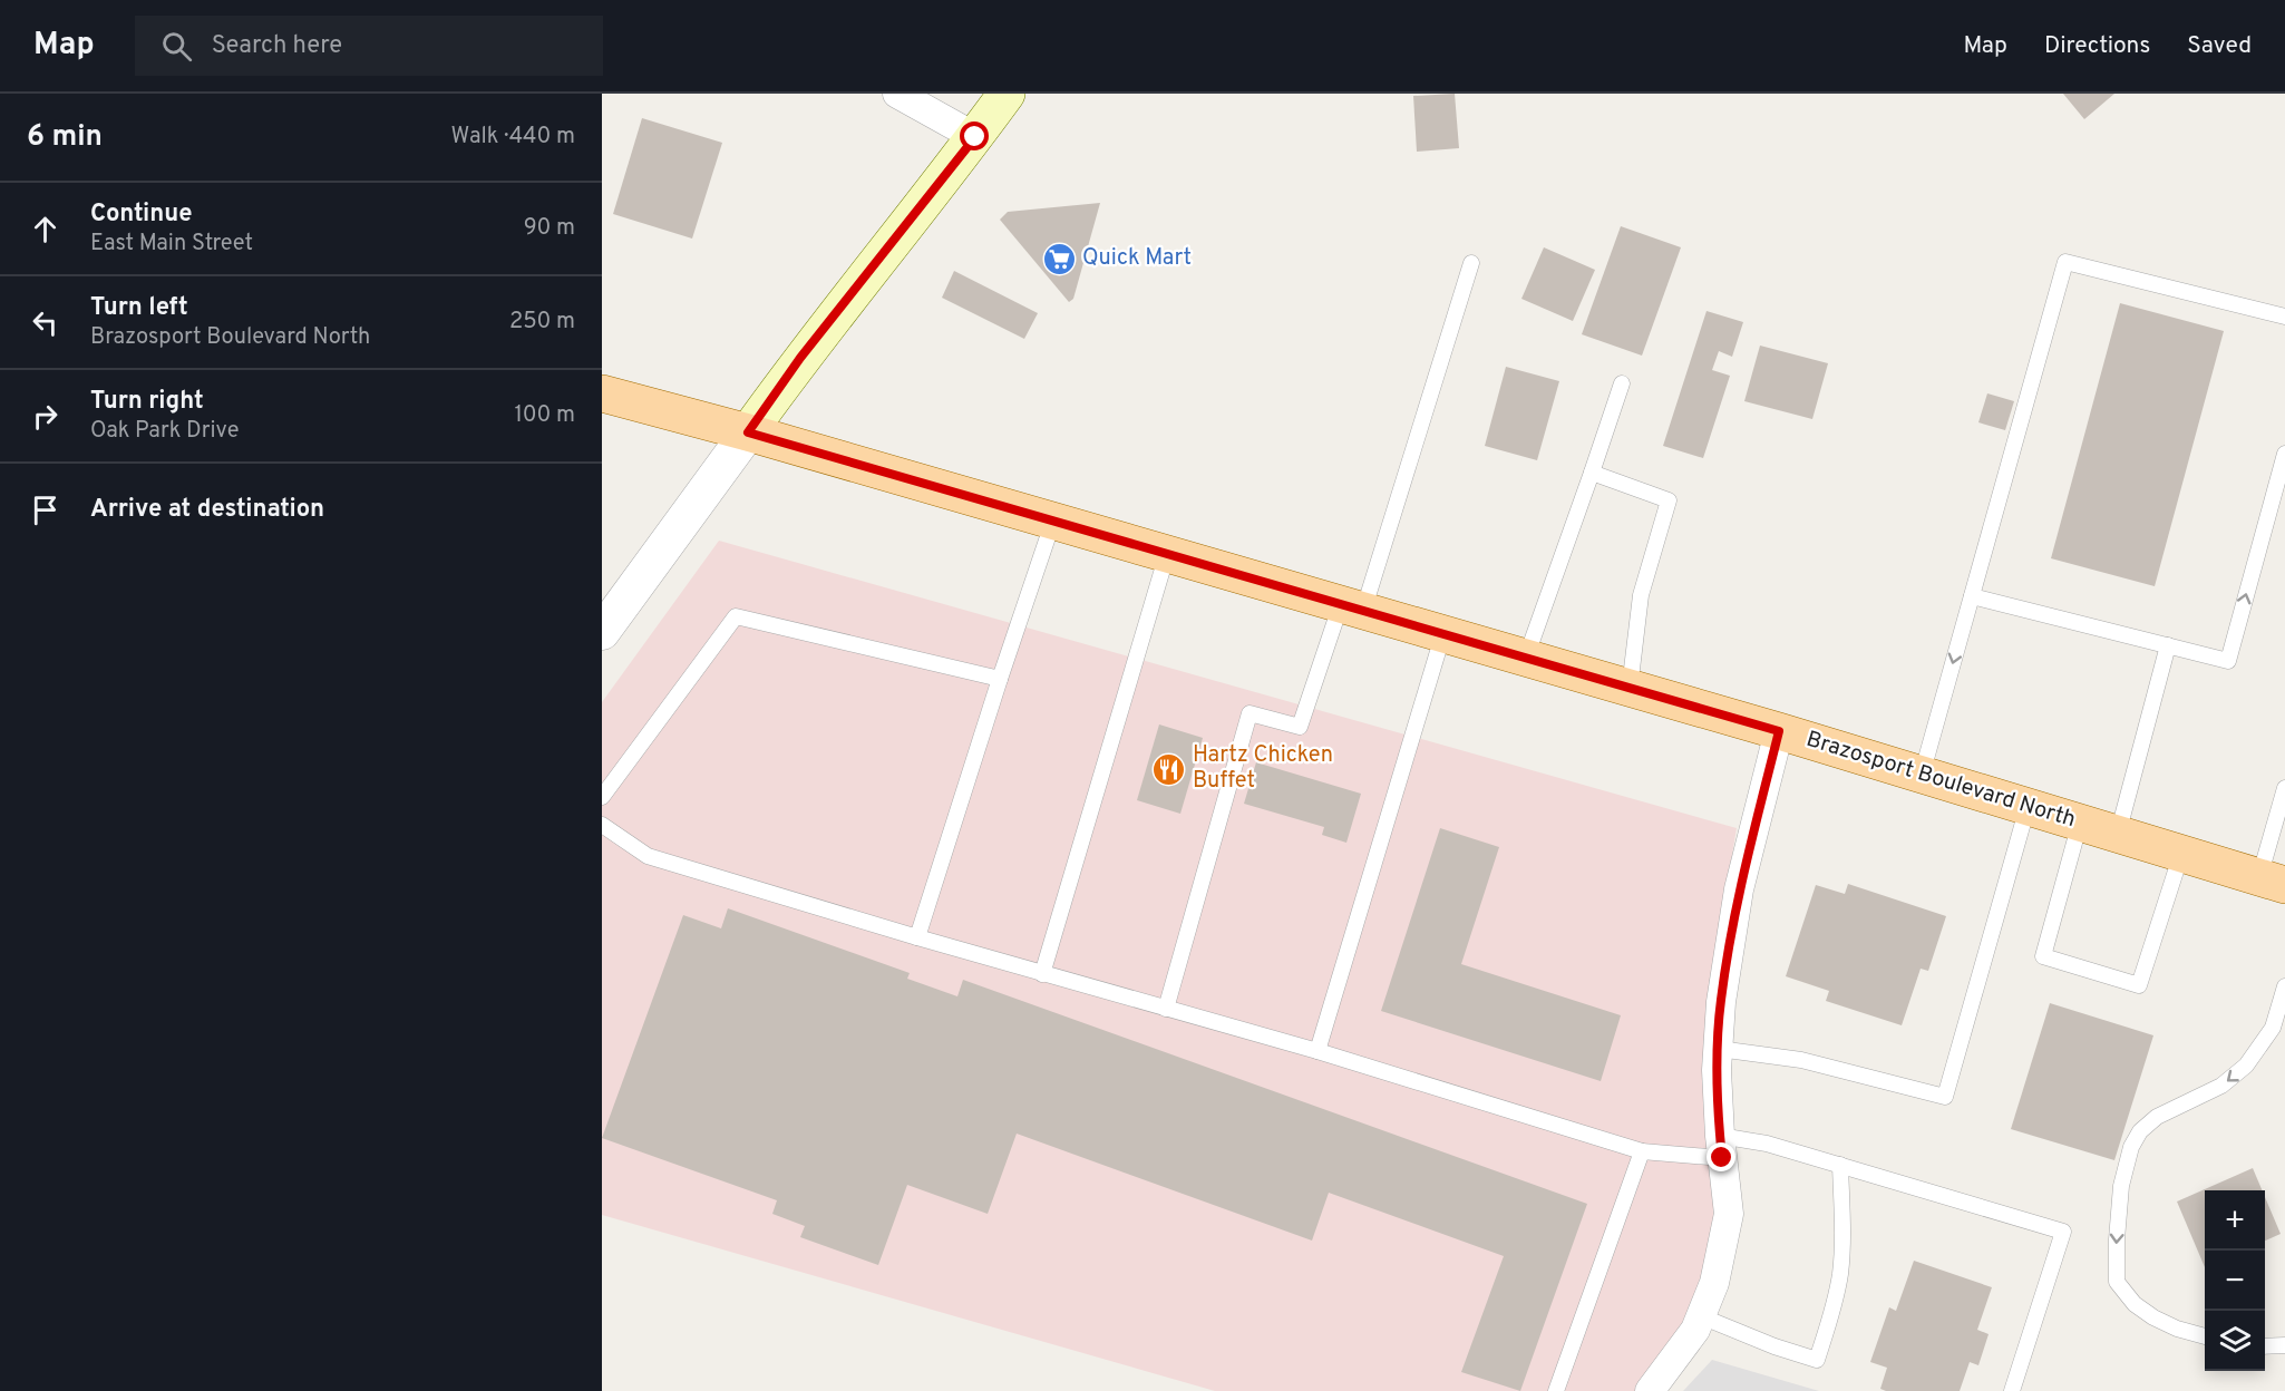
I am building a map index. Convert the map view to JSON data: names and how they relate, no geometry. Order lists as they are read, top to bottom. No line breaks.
{"streets":{"main road":["Brazosport Boulevard North"]},"places":{"supermarket":["Quick Mart"],"restaurant":["Hartz Chicken Buffet"]},"page":{"header":"Map","search":"Search here","nav":["Map","Directions","Saved"],"heading":["6 min","Walk · 440 m"],"list":[["Continue","East Main Street","90 m"],["Turn left","Brazosport Boulevard North","250 m"],["Turn right","Oak Park Drive","100 m"],"Arrive at destination"],"map_buttons":["+","−"]}}
